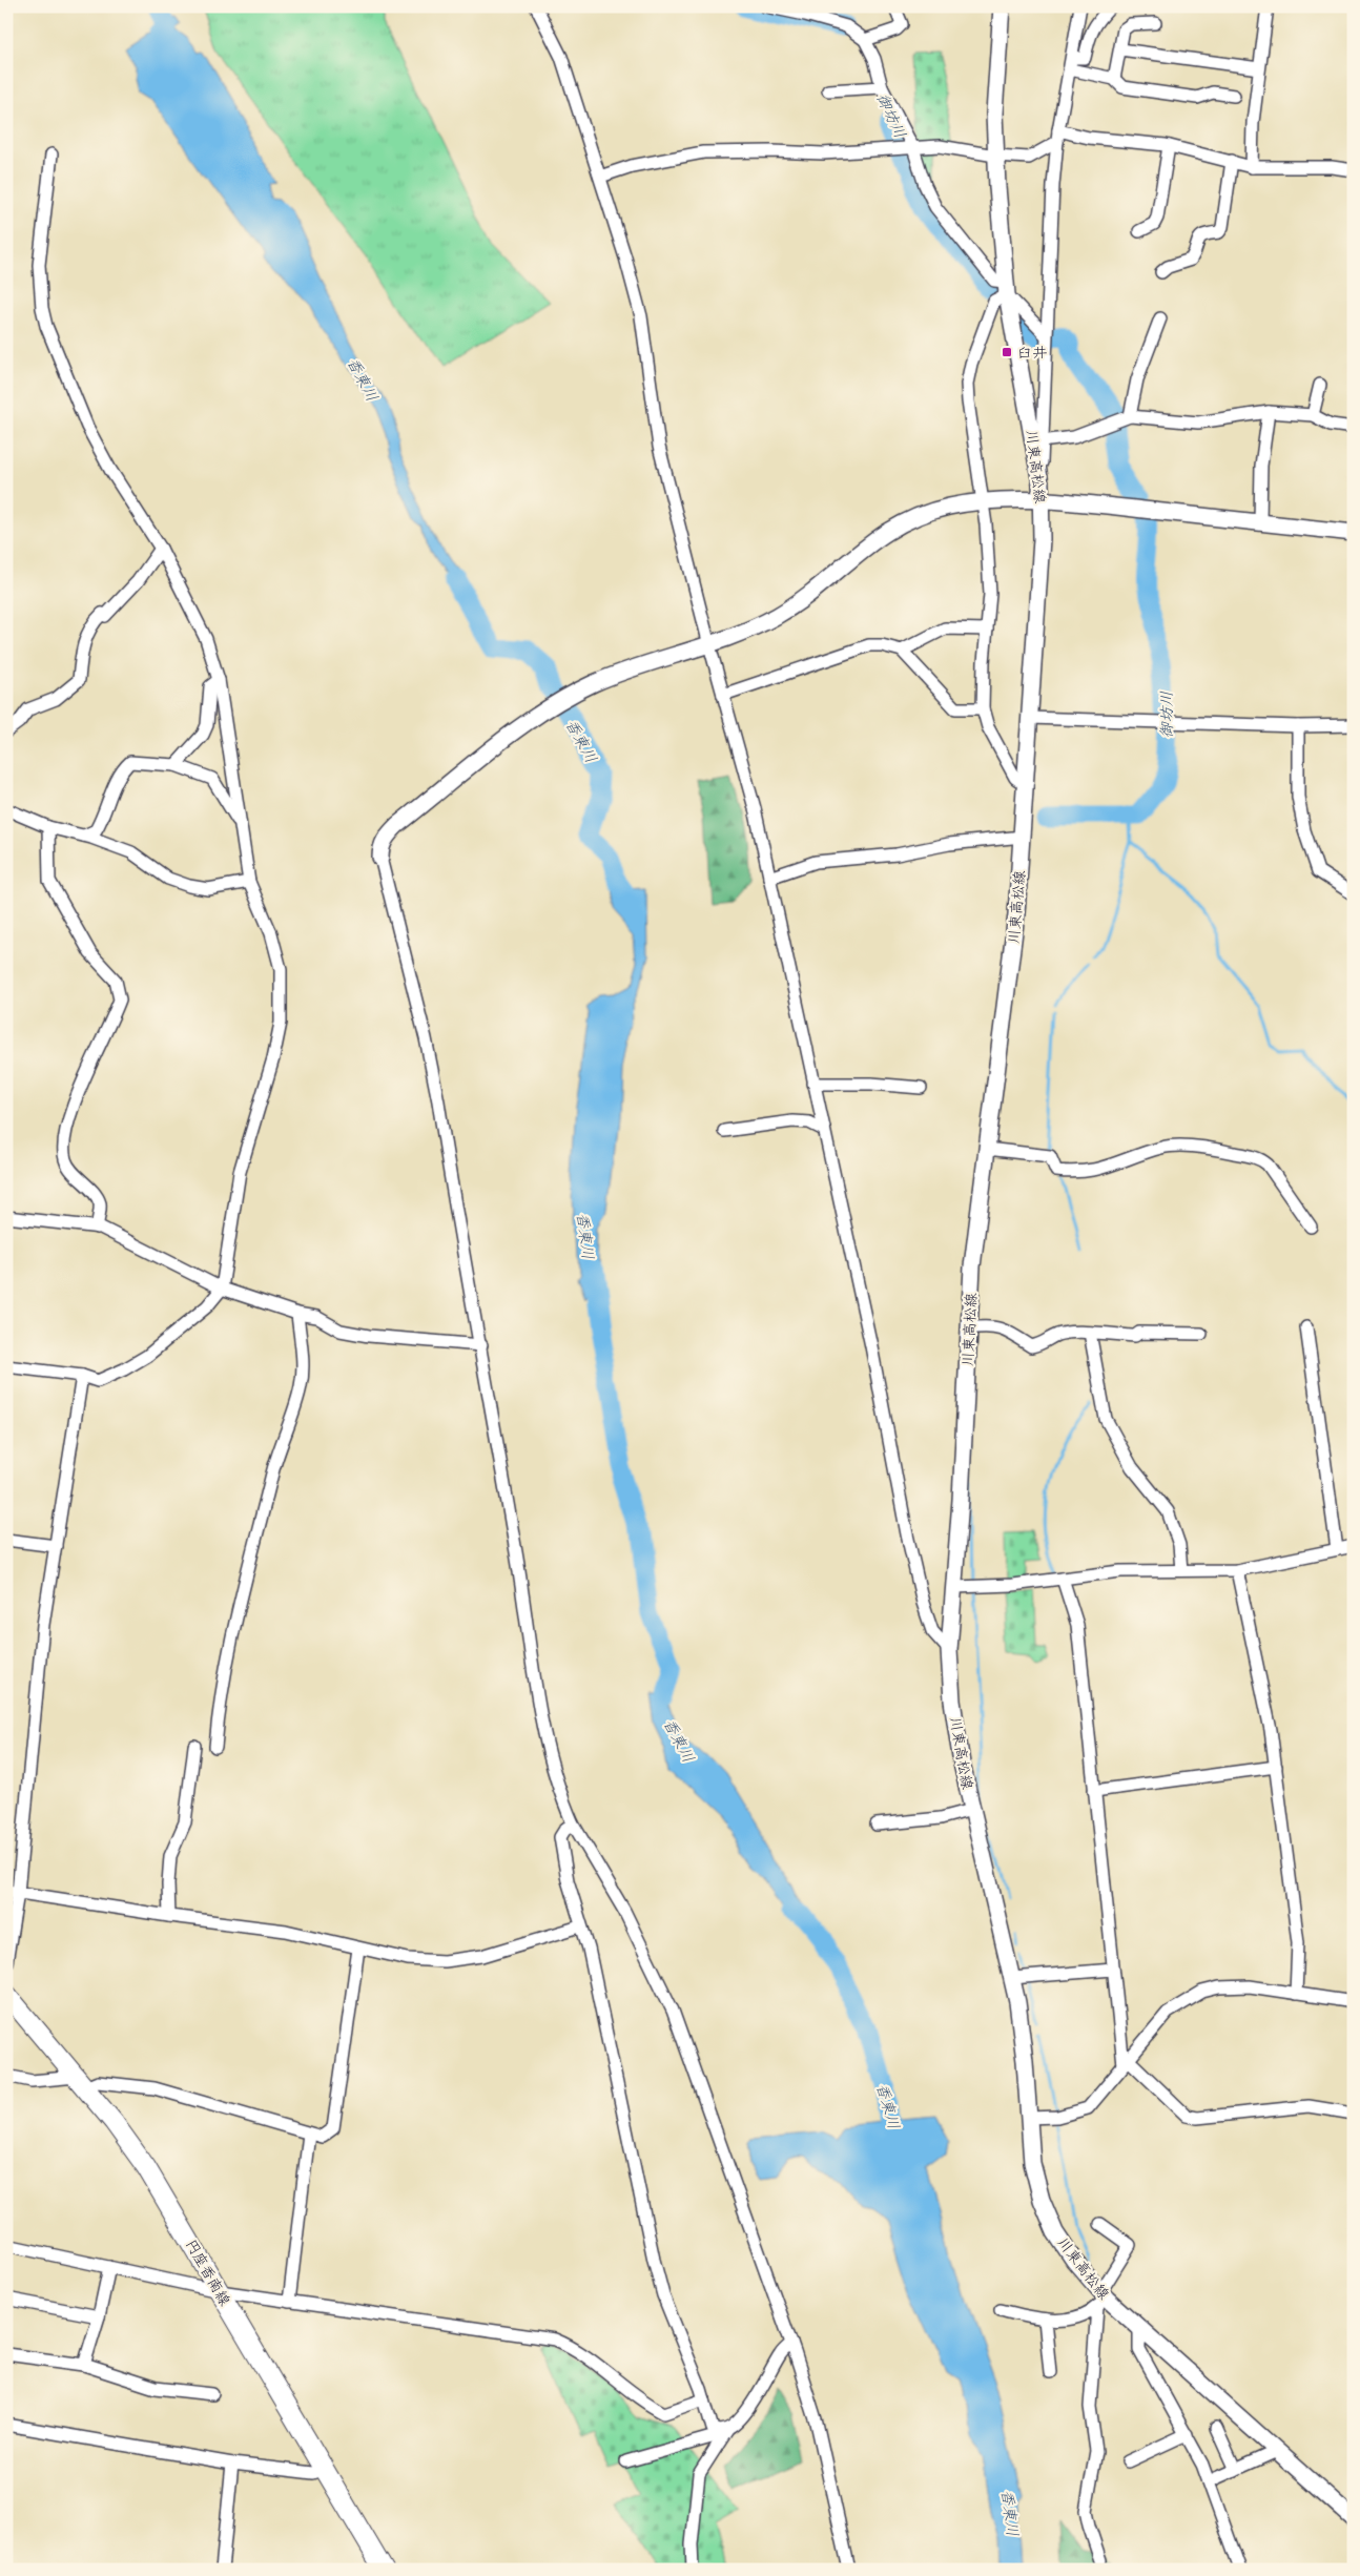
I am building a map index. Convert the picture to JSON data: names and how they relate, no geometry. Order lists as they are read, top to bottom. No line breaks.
{"streets":{"main road":["川東高松線","円座香南線"]},"water":["御坊川","香東川"],"places":{"transit":["臼井"]}}
